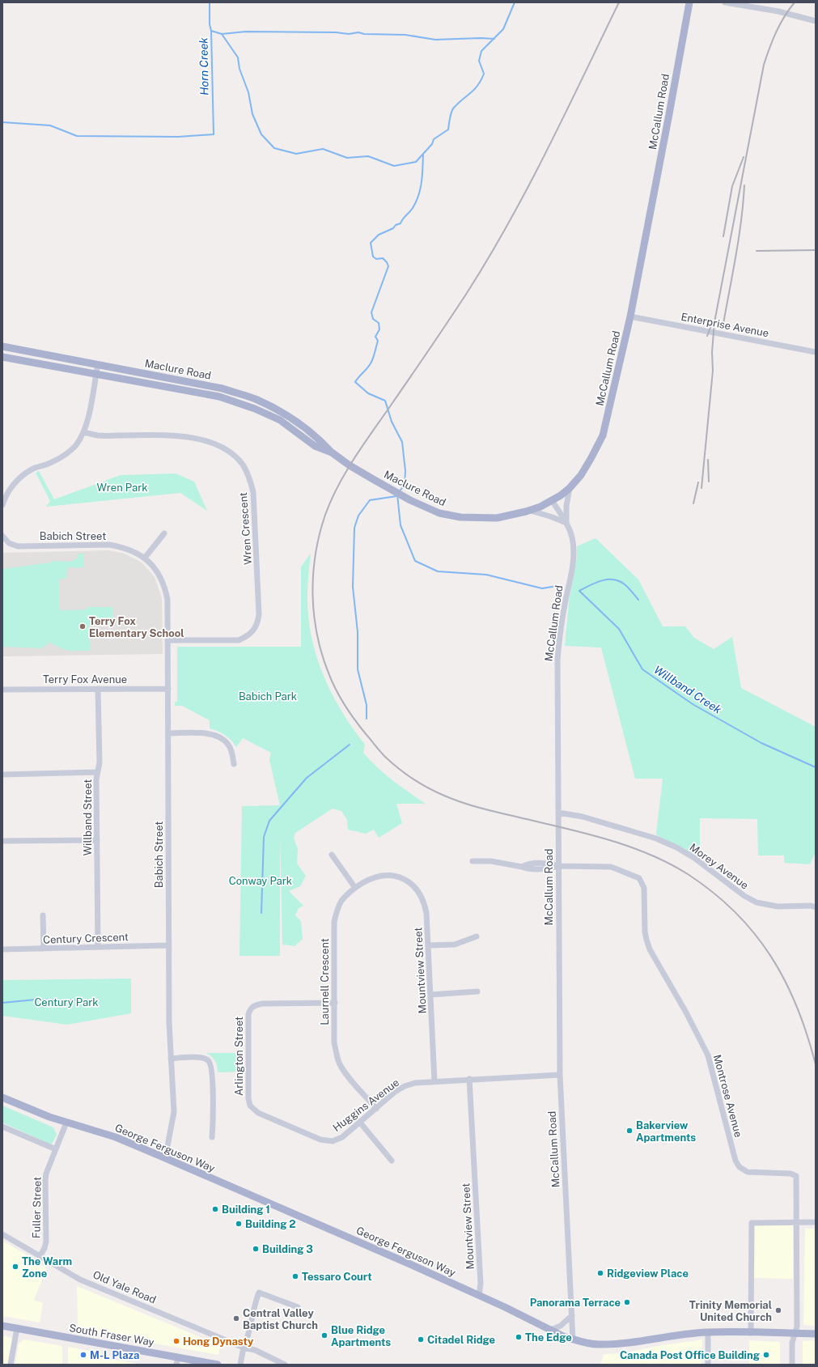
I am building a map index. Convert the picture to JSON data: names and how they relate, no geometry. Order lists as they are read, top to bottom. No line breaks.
{"streets":{"main road":["McCallum Road","Maclure Road","George Ferguson Way","South Fraser Way"],"street":["Enterprise Avenue","Wren Crescent","Babich Street","Terry Fox Avenue","Willband Street","Morey Avenue","Century Crescent","Mountview Street","Laurnell Crescent","Arlington Street","Montrose Avenue","Huggins Avenue","Fuller Street","Old Yale Road"]},"crossings":[["McCallum Road","Enterprise Avenue"],["McCallum Road","Maclure Road"],["McCallum Road","Morey Avenue"],["McCallum Road","Montrose Avenue"],["McCallum Road","Huggins Avenue"],["McCallum Road","George Ferguson Way"],["Wren Crescent","Babich Street"],["Babich Street","Terry Fox Avenue"],["Babich Street","Century Crescent"],["Babich Street","George Ferguson Way"],["Terry Fox Avenue","Willband Street"],["Willband Street","Century Crescent"],["Mountview Street","Laurnell Crescent"],["Mountview Street","Huggins Avenue"],["Mountview Street","George Ferguson Way"],["Laurnell Crescent","Arlington Street"],["Laurnell Crescent","Huggins Avenue"],["Arlington Street","Huggins Avenue"],["Montrose Avenue","George Ferguson Way"],["George Ferguson Way","Fuller Street"],["Fuller Street","Old Yale Road"]],"water":["Horn Creek","Willband Creek"],"parks":["Wren Park","Babich Park","Conway Park","Century Park"],"places":["Terry Fox Elementary School","Bakerview Apartments","Building 1","Building 2","Building 3","The Warm Zone","Ridgeview Place","Tessaro Court","Panorama Terrace","Trinity Memorial United Church","Central Valley Baptist Church","Blue Ridge Apartments","The Edge","Citadel Ridge","Hong Dynasty","M-L Plaza","Canada Post Office Building"]}
